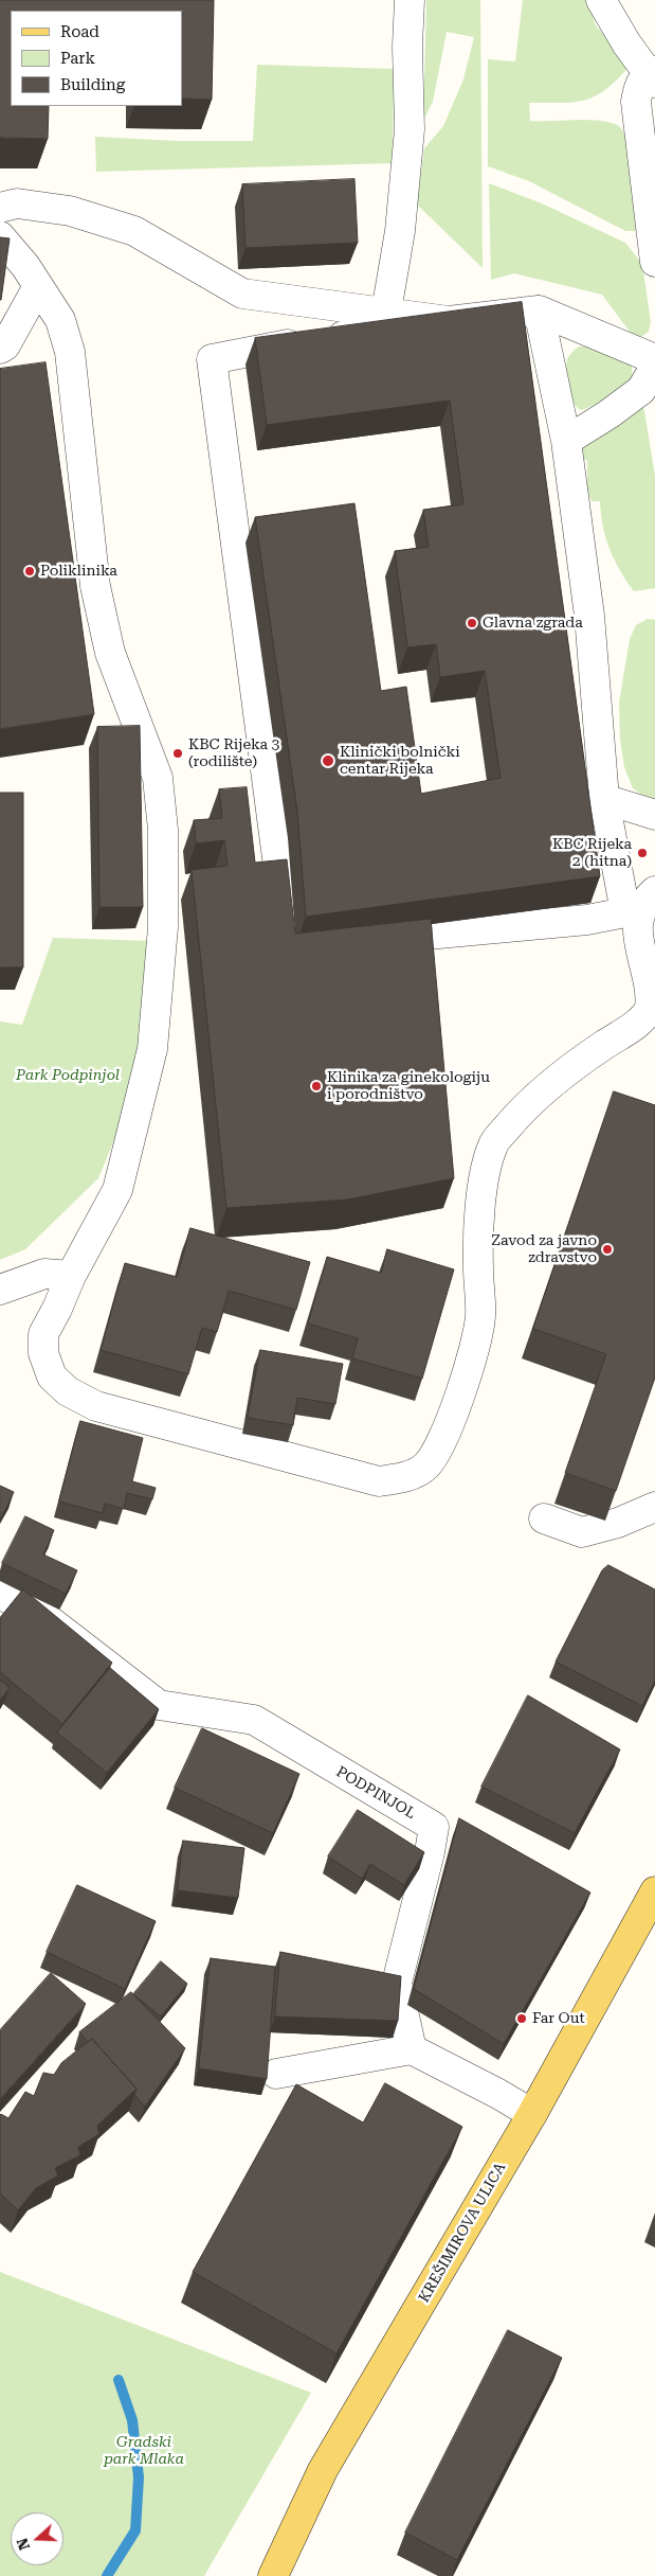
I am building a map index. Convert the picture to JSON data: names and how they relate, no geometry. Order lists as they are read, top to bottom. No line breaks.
{"streets":{"main road":["KREŠIMIROVA ULICA"],"street":["PODPINJOL"]},"parks":["Park Podpinjol","Gradski park Mlaka"],"places":["Poliklinika","Glavna zgrada","KBC Rijeka 3 (rodilište)","Klinički bolnički centar Rijeka","KBC Rijeka 2 (hitna)","Klinika za ginekologiju i porodništvo","Zavod za javno zdravstvo","Far Out"],"legend":["Road","Park","Building"],"north":"left"}
